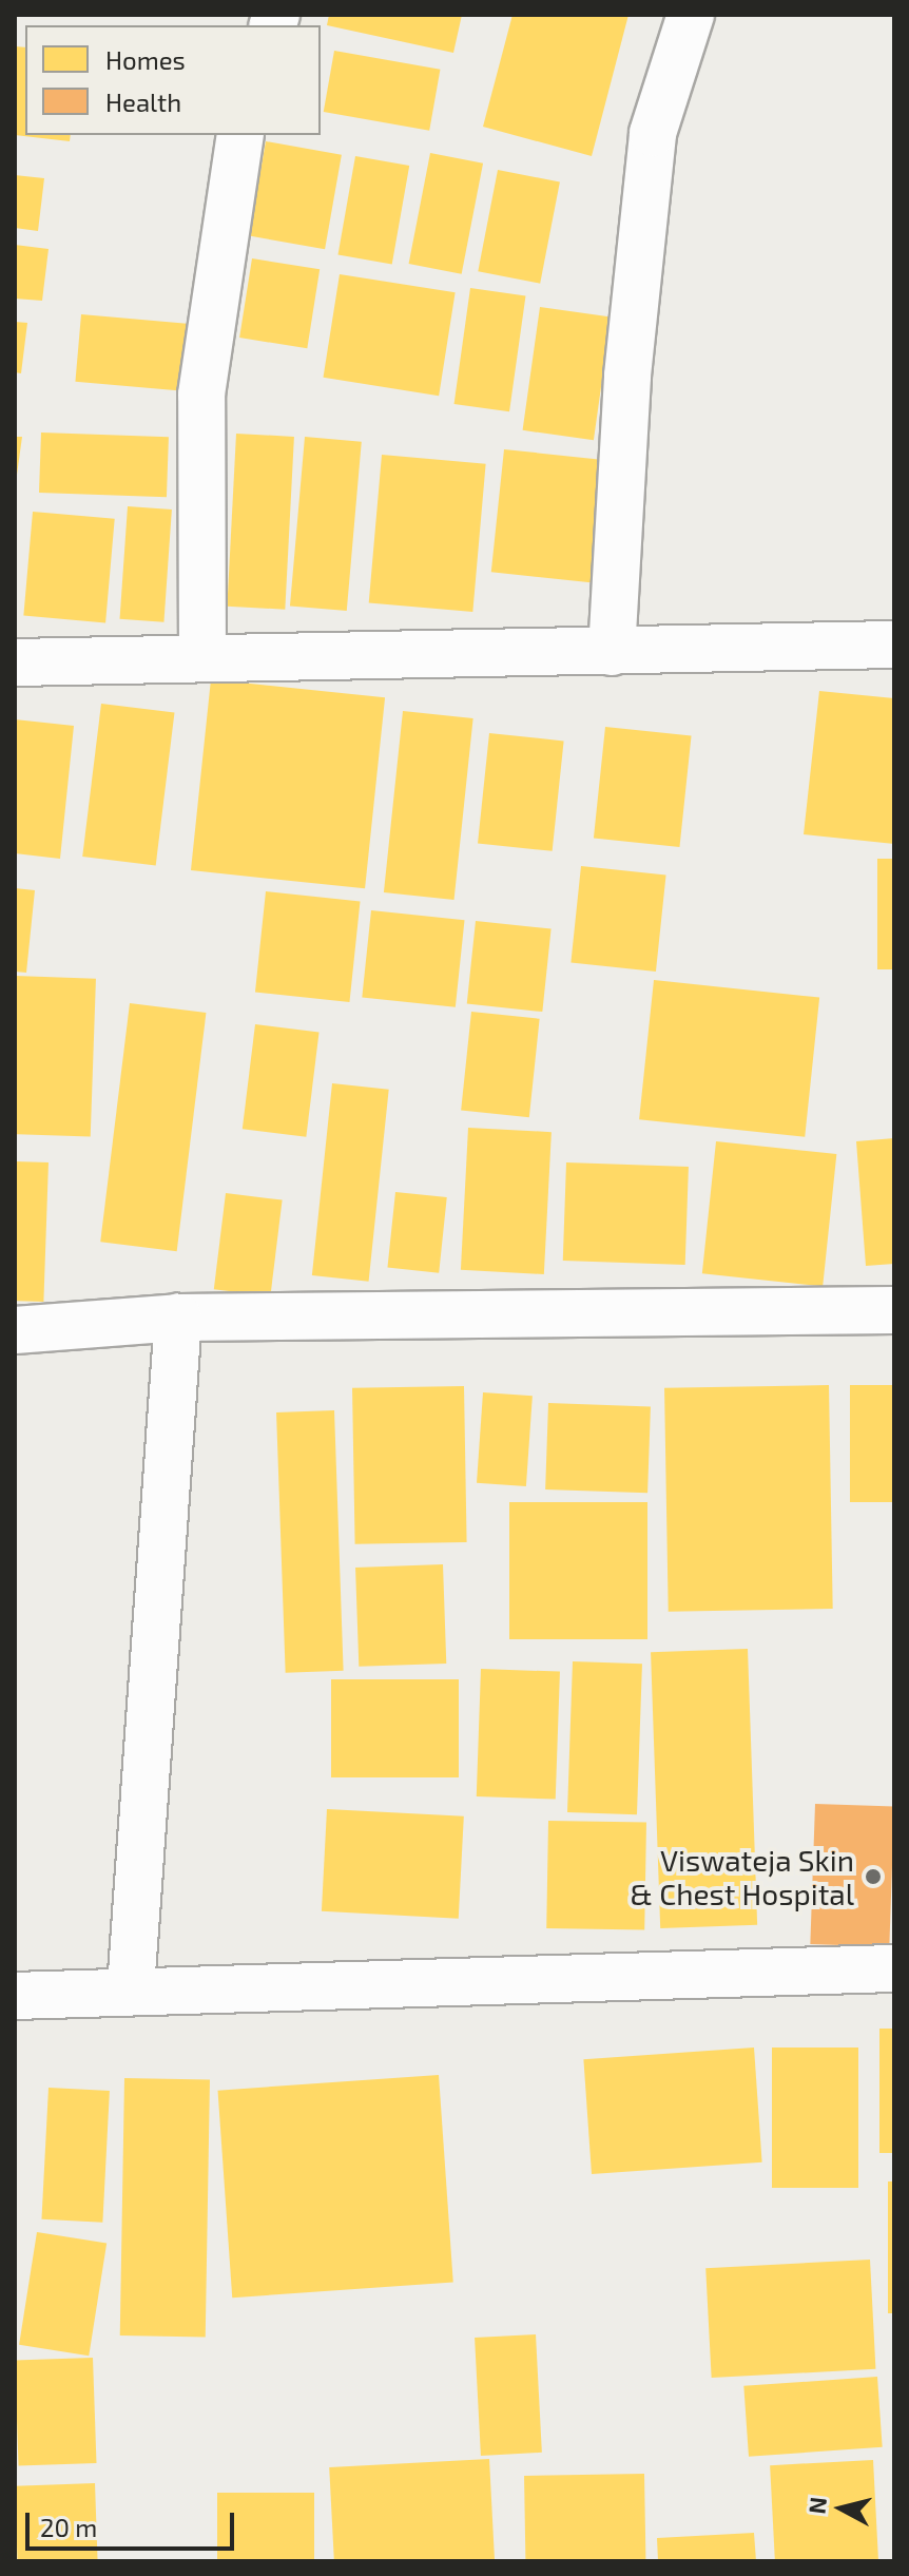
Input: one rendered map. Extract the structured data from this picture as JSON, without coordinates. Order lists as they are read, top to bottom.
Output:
{
  "places": ["Viswateja Skin & Chest Hospital"],
  "legend": ["Homes", "Health"],
  "scale_bar": "20 m",
  "north": "left"
}
